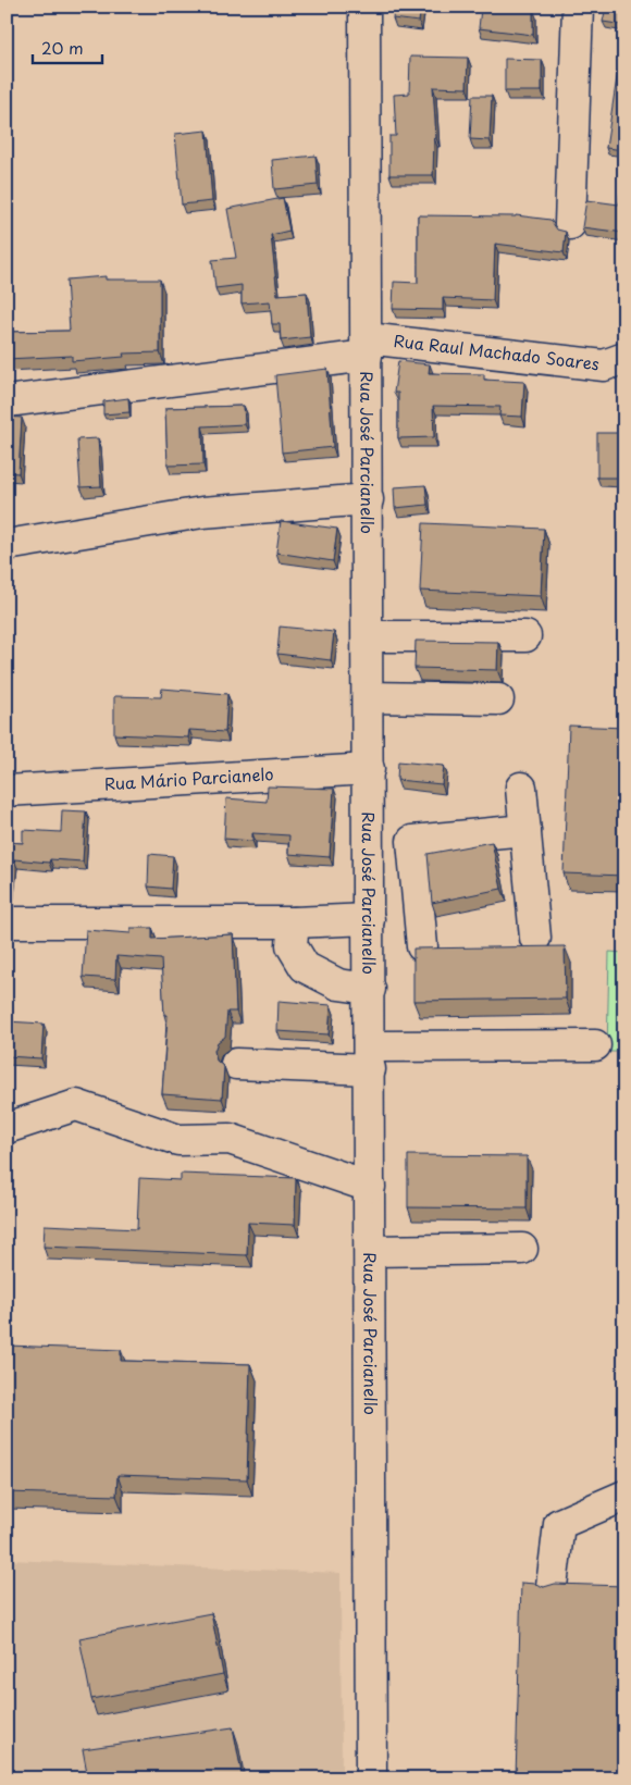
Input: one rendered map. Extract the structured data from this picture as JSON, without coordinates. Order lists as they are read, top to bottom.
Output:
{
  "streets": {
    "street": ["Rua Raul Machado Soares", "Rua José Parcianello", "Rua Mário Parcianelo"]
  },
  "crossings": [
    ["Rua Raul Machado Soares", "Rua José Parcianello"],
    ["Rua José Parcianello", "Rua Mário Parcianelo"]
  ],
  "scale_bar": "20 m"
}
